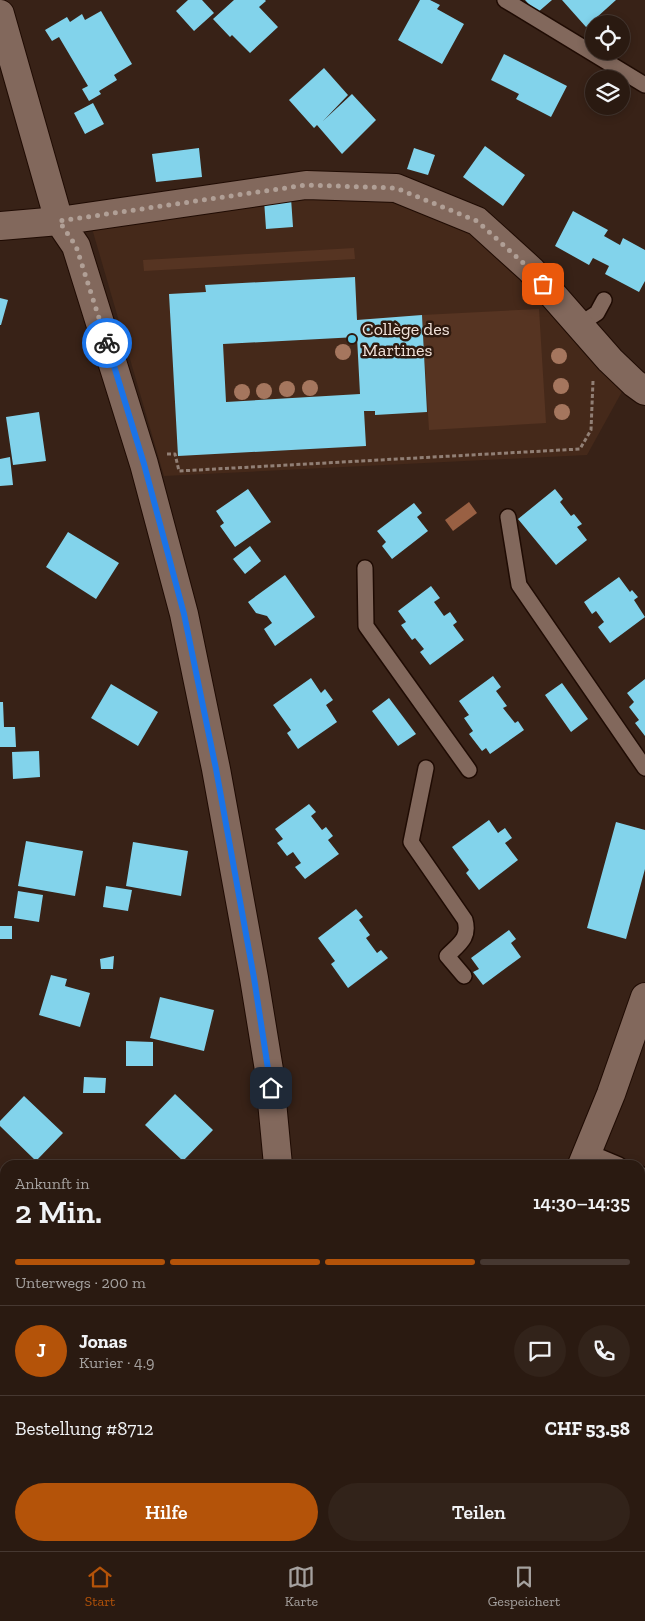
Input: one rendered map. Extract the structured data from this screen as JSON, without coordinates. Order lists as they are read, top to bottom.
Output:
{
  "places": ["Collège des Martines"],
  "page": {
    "heading": ["2 Min.", "Ankunft in", "14:30–14:35"],
    "panel": [
      "Jonas",
      "Kurier · 4.9",
      "Bestellung #8712",
      "CHF 53.58"
    ],
    "bar": "Unterwegs · 200 m",
    "round": "J",
    "buttons": ["Hilfe", "Teilen"],
    "tabs": ["Start", "Karte", "Gespeichert"]
  }
}
